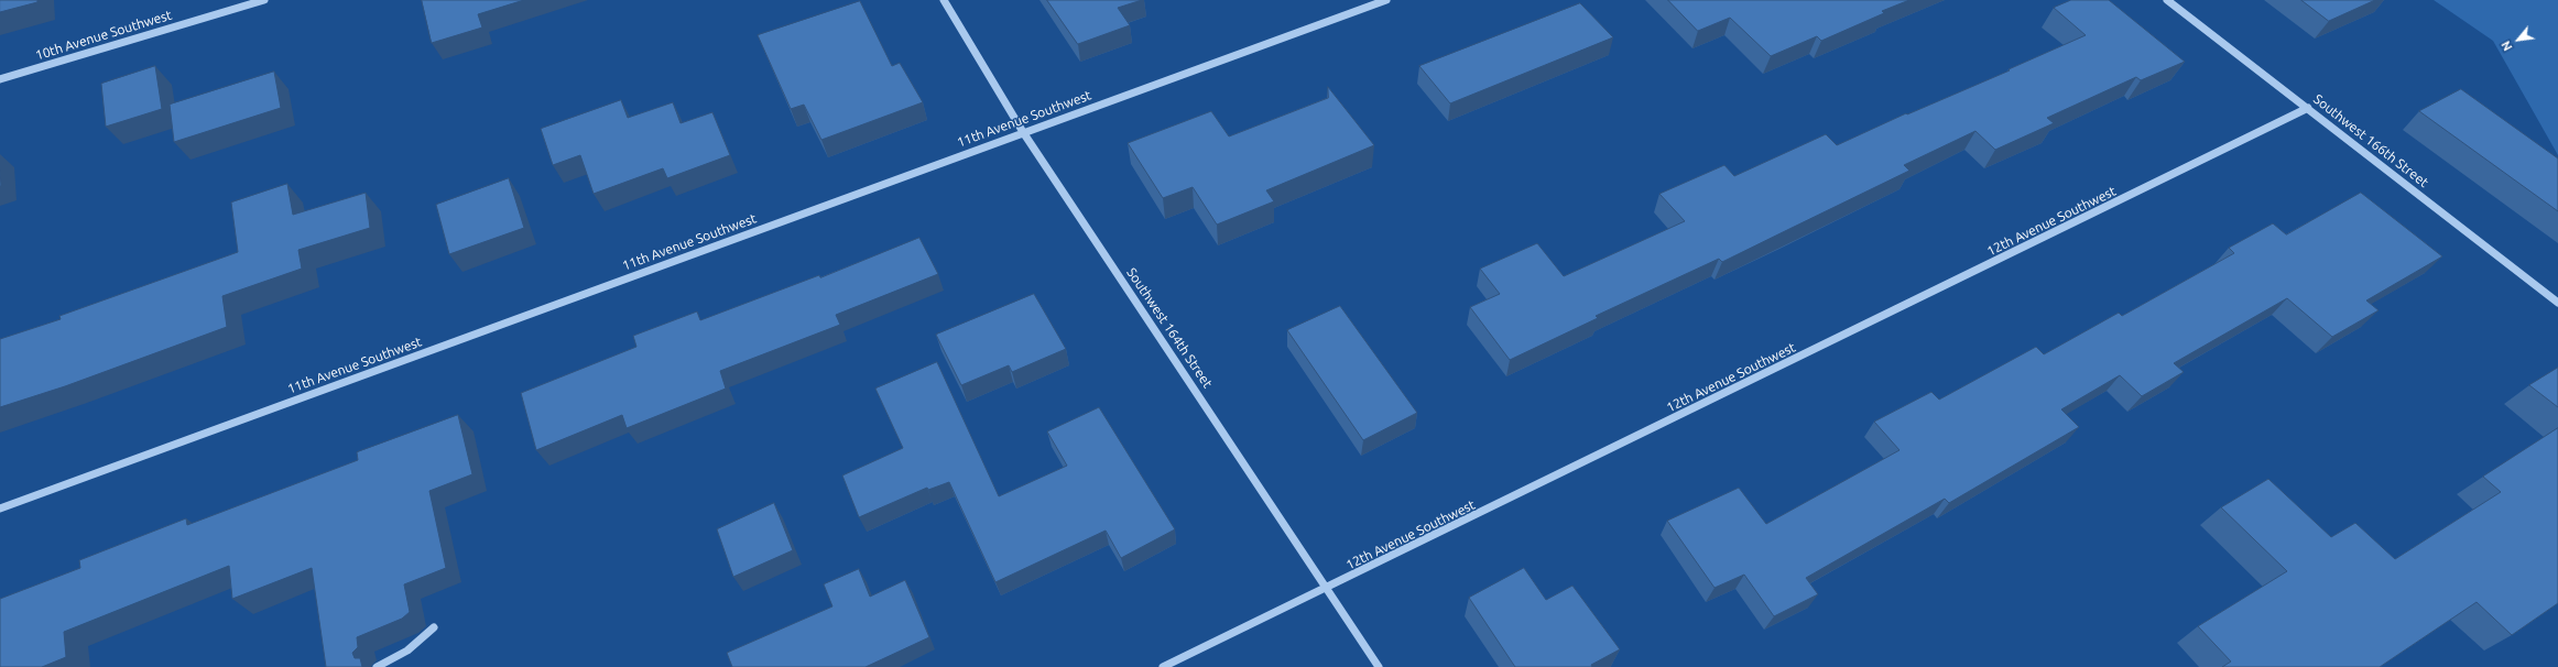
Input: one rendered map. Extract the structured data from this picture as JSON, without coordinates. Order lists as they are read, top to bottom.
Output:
{
  "streets": {
    "street": [
      "10th Avenue Southwest",
      "11th Avenue Southwest",
      "Southwest 166th Street",
      "12th Avenue Southwest",
      "Southwest 164th Street"
    ]
  },
  "crossings": [
    ["11th Avenue Southwest", "Southwest 164th Street"],
    ["Southwest 166th Street", "12th Avenue Southwest"],
    ["12th Avenue Southwest", "Southwest 164th Street"]
  ],
  "north": "bottom left"
}
